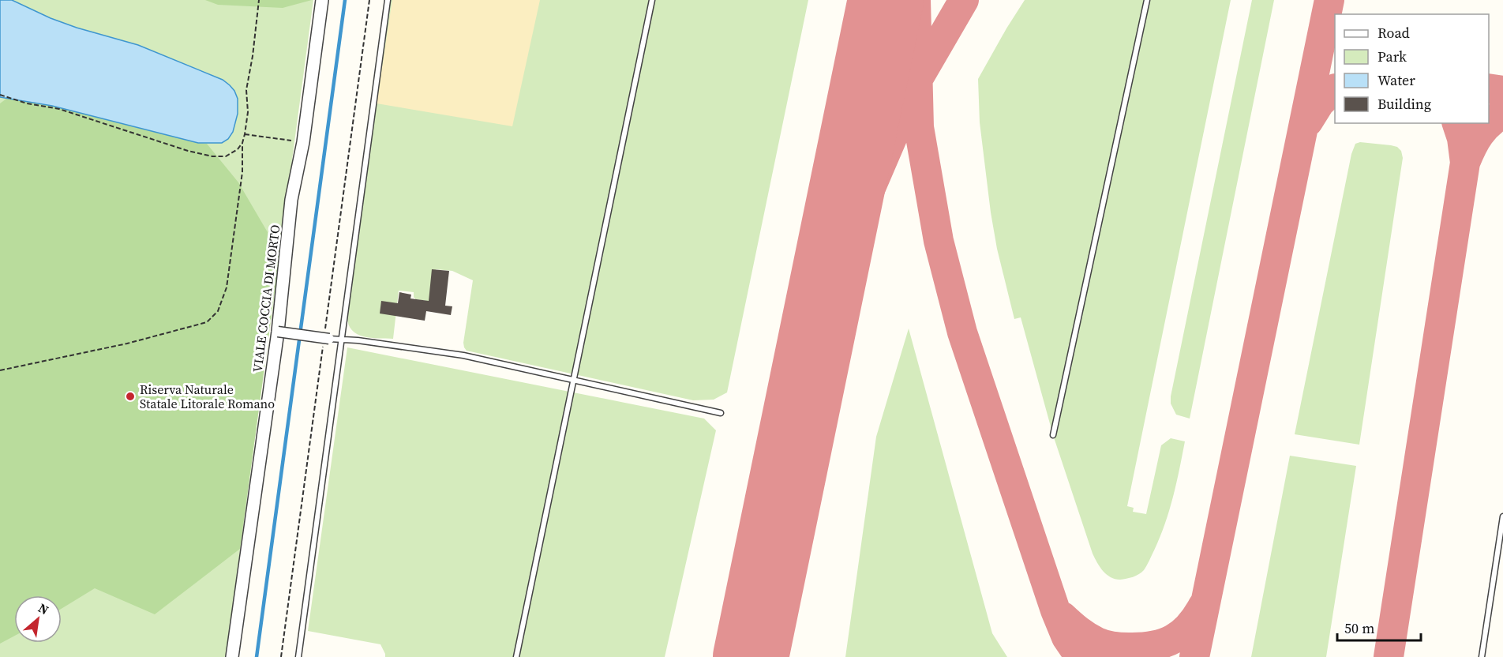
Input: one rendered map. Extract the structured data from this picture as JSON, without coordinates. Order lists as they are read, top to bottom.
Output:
{
  "streets": {
    "street": ["VIALE COCCIA DI MORTO"]
  },
  "places": ["Riserva Naturale Statale Litorale Romano"],
  "legend": [
    "Road",
    "Park",
    "Water",
    "Building"
  ],
  "scale_bar": "50 m",
  "north": "top right"
}
